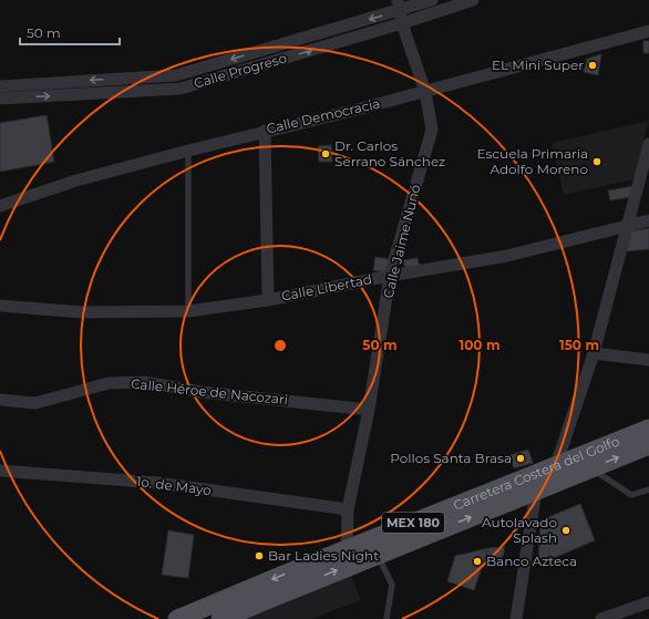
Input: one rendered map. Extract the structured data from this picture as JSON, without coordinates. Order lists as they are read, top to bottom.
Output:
{
  "streets": {
    "main road": ["Carretera Costera del Golfo", "MEX 180"],
    "street": [
      "Calle Progreso",
      "Calle Democracia",
      "Calle Jaime Nunó",
      "Calle Libertad",
      "Calle Héroe de Nacozari",
      "1o. de Mayo"
    ]
  },
  "crossings": [
    ["Calle Progreso", "Calle Jaime Nunó"],
    ["Calle Democracia", "Calle Jaime Nunó"],
    ["Calle Jaime Nunó", "Calle Libertad"],
    ["Calle Jaime Nunó", "Calle Héroe de Nacozari"],
    ["Calle Jaime Nunó", "Carretera Costera del Golfo"],
    ["Calle Jaime Nunó", "1o. de Mayo"]
  ],
  "places": [
    "EL Mini Super",
    "Dr. Carlos Serrano Sánchez",
    "Escuela Primaria Adolfo Moreno",
    "Pollos Santa Brasa",
    "Autolavado Splash",
    "Bar Ladies Night",
    "Banco Azteca"
  ],
  "scale_bar": "50 m",
  "rings": ["50 m", "100 m", "150 m"]
}
